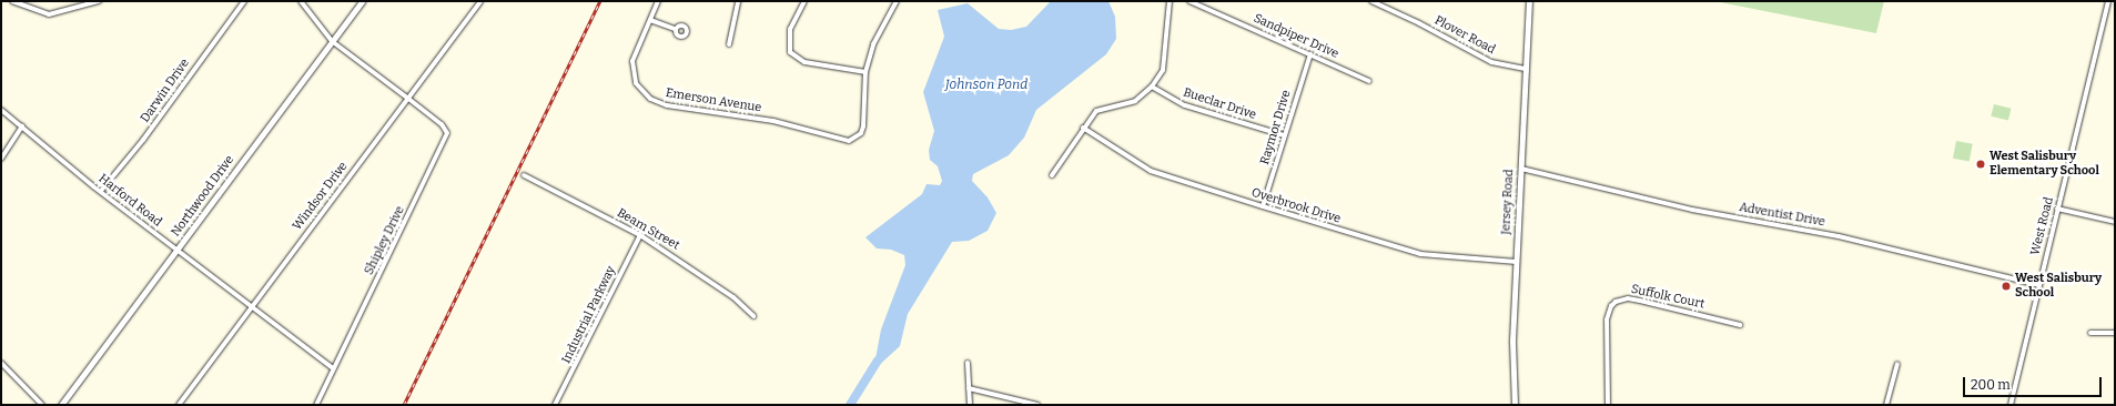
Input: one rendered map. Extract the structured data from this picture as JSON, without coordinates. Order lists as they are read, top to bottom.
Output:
{
  "streets": {
    "street": [
      "Plover Road",
      "Sandpiper Drive",
      "Darwin Drive",
      "Emerson Avenue",
      "Bueclar Drive",
      "Raymor Drive",
      "Northwood Drive",
      "Windsor Drive",
      "Harford Road",
      "Jersey Road",
      "Overbrook Drive",
      "Adventist Drive",
      "West Road",
      "Beam Street",
      "Shipley Drive",
      "Suffolk Court",
      "Industrial Parkway"
    ]
  },
  "crossings": [
    ["Plover Road", "Jersey Road"],
    ["Sandpiper Drive", "Raymor Drive"],
    ["Darwin Drive", "Harford Road"],
    ["Bueclar Drive", "Raymor Drive"],
    ["Raymor Drive", "Overbrook Drive"],
    ["Northwood Drive", "Harford Road"],
    ["Northwood Drive", "Shipley Drive"],
    ["Windsor Drive", "Harford Road"],
    ["Windsor Drive", "Shipley Drive"],
    ["Harford Road", "Shipley Drive"],
    ["Jersey Road", "Overbrook Drive"],
    ["Jersey Road", "Adventist Drive"],
    ["Adventist Drive", "West Road"],
    ["Beam Street", "Industrial Parkway"]
  ],
  "water": ["Johnson Pond"],
  "places": ["West Salisbury Elementary School", "West Salisbury School"],
  "scale_bar": "200 m"
}
